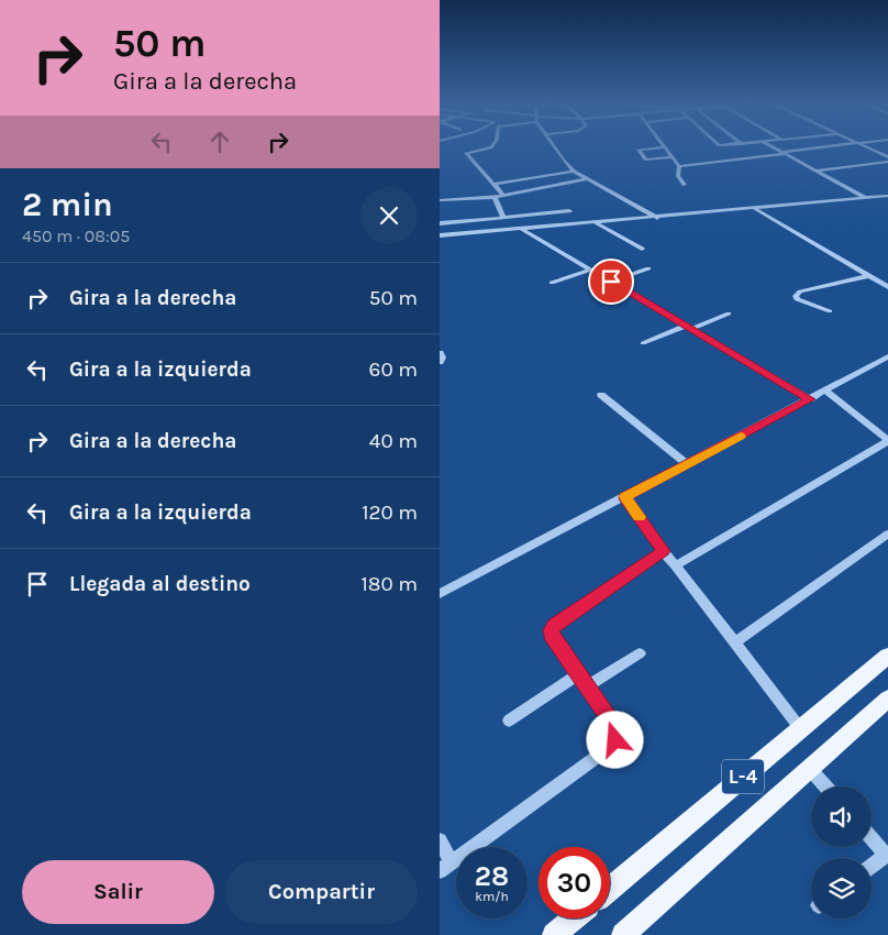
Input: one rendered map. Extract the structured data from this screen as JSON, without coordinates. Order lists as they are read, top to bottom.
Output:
{
  "streets": {
    "main road": ["L-4"]
  },
  "page": {
    "turn": ["50 m", "Gira a la derecha"],
    "heading": ["2 min", "450 m · 08:05"],
    "list": [
      {
        "name": "Gira a la derecha",
        "value": "50 m"
      },
      {
        "name": "Gira a la izquierda",
        "value": "60 m"
      },
      {
        "name": "Gira a la derecha",
        "value": "40 m"
      },
      {
        "name": "Gira a la izquierda",
        "value": "120 m"
      },
      {
        "name": "Llegada al destino",
        "value": "180 m"
      }
    ],
    "speed": "28 km/h",
    "limit": "30",
    "buttons": ["Salir", "Compartir"]
  }
}
